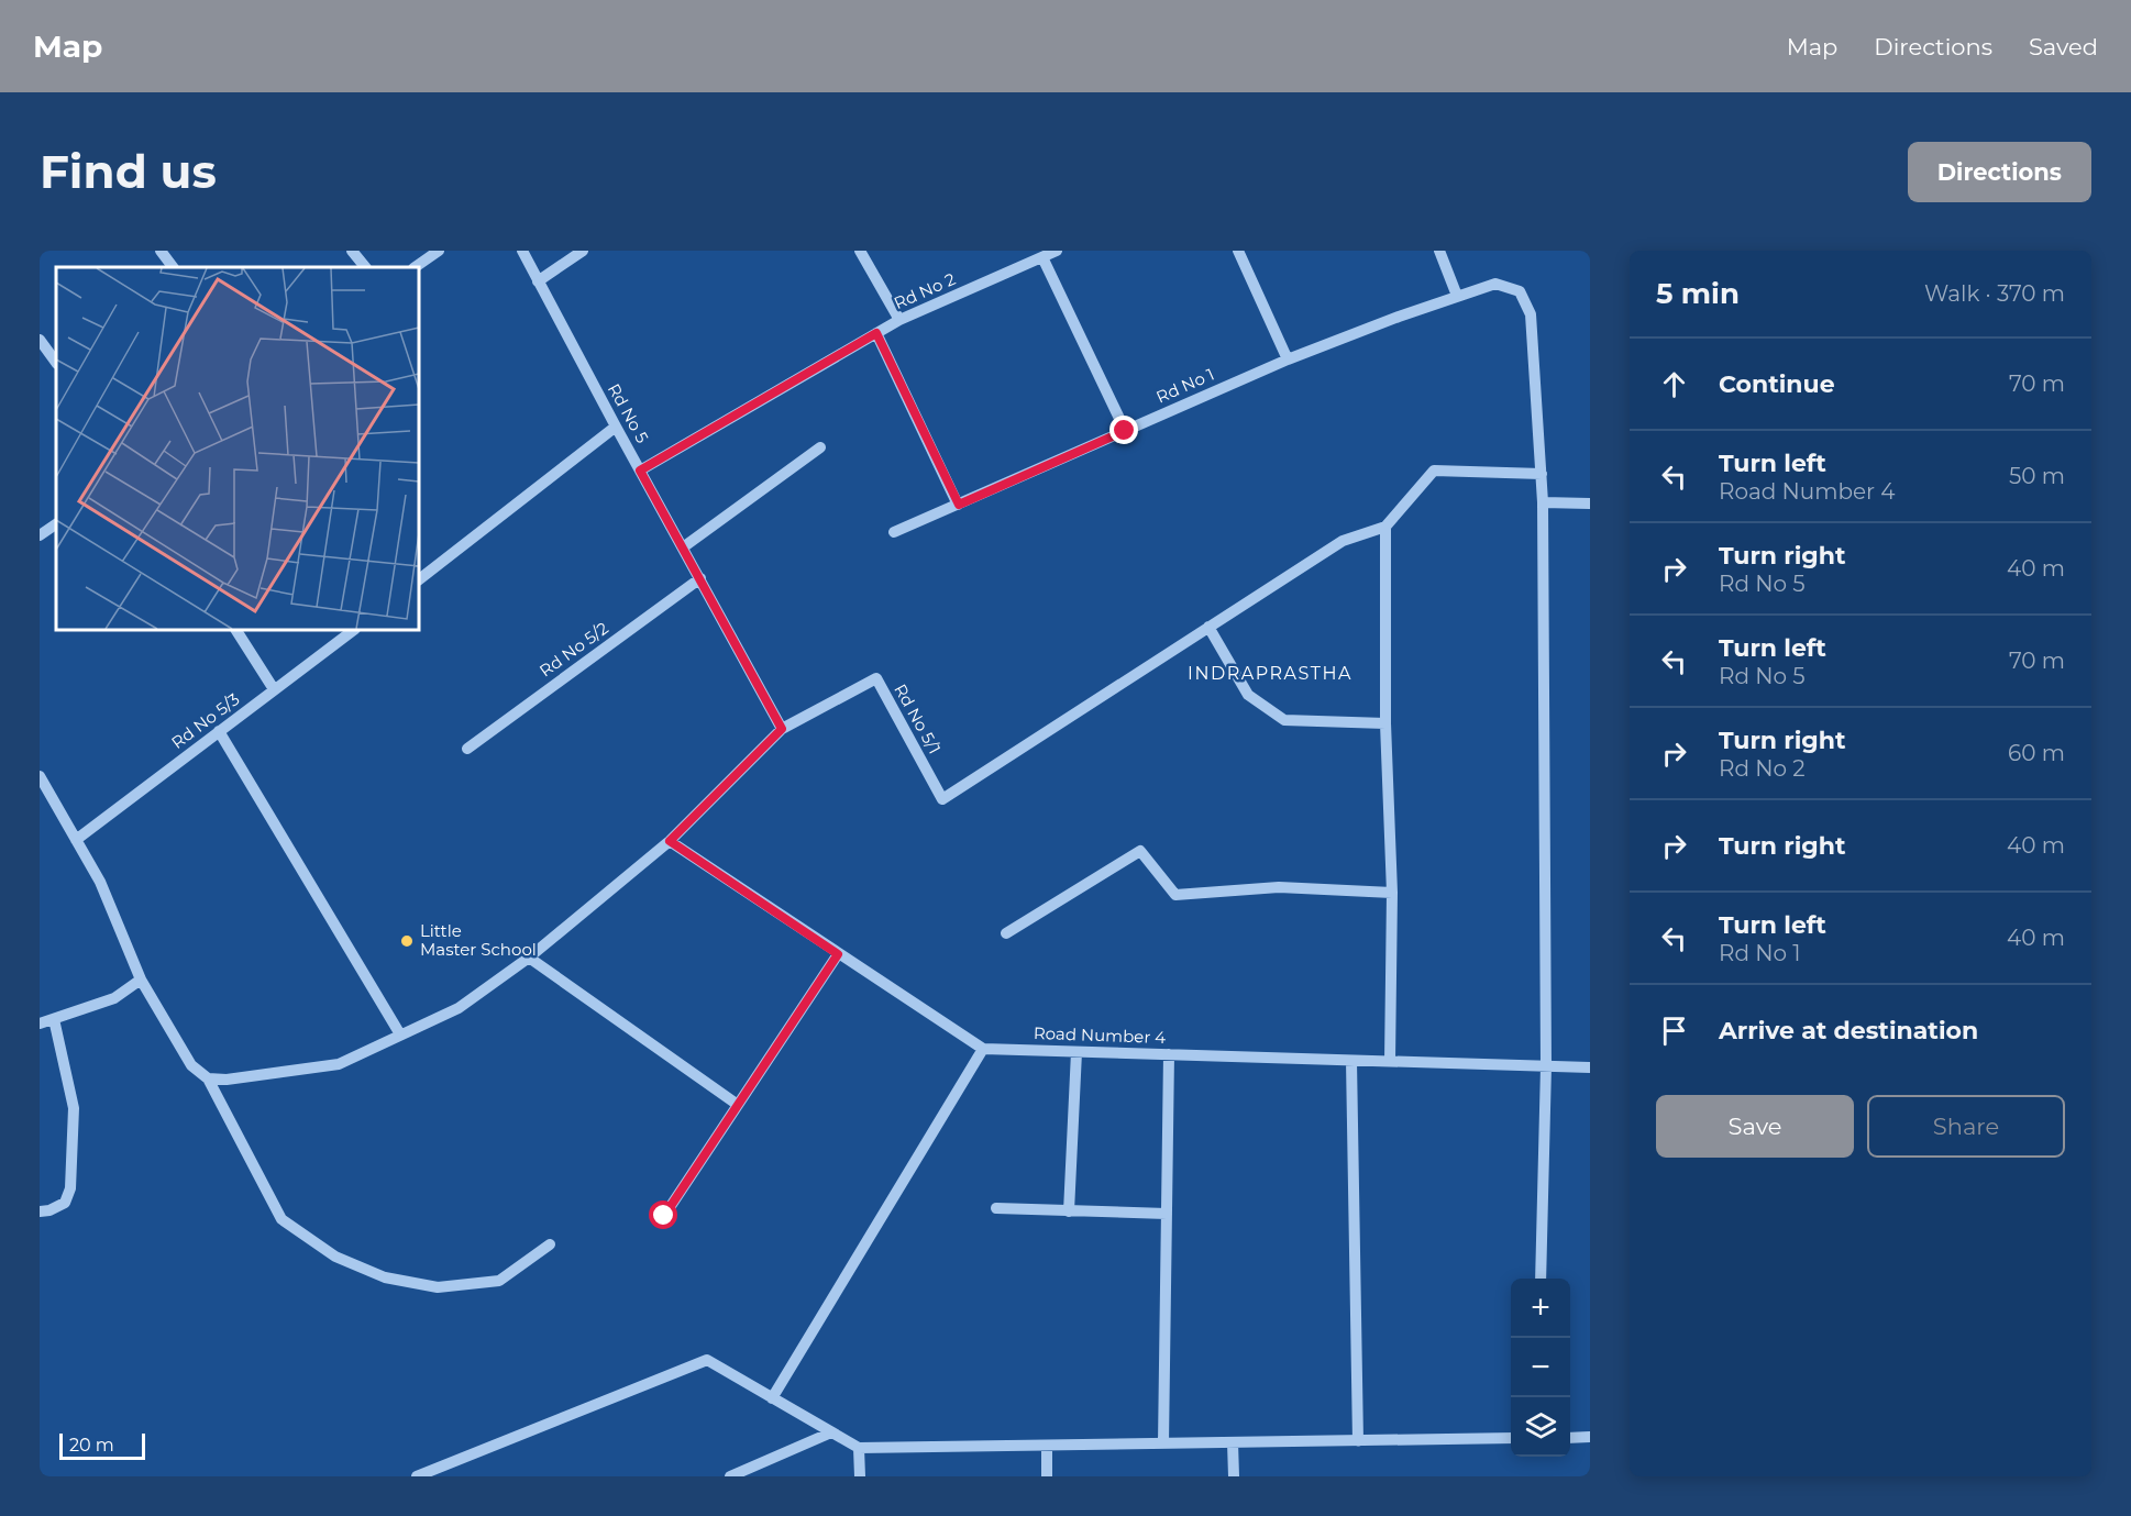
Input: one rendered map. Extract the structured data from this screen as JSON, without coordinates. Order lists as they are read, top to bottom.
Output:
{
  "streets": {
    "street": [
      "Rd No 2",
      "Rd No 1",
      "Rd No 5",
      "Rd No 5/2",
      "Rd No 5/1",
      "Rd No 5/3",
      "Road Number 4"
    ]
  },
  "crossings": [
    ["Rd No 2", "Rd No 5"],
    ["Rd No 5", "Rd No 5/2"],
    ["Rd No 5", "Rd No 5/1"]
  ],
  "districts": ["INDRAPRASTHA"],
  "places": ["Little Master School"],
  "scale_bar": "20 m",
  "page": {
    "header": "Map",
    "nav": ["Map", "Directions", "Saved"],
    "buttons": [
      "Directions",
      ["Save", "Share"]
    ],
    "title": "Find us",
    "heading": ["5 min", "Walk · 370 m"],
    "list": [
      ["Continue", "70 m"],
      ["Turn left", "Road Number 4", "50 m"],
      ["Turn right", "Rd No 5", "40 m"],
      ["Turn left", "Rd No 5", "70 m"],
      ["Turn right", "Rd No 2", "60 m"],
      ["Turn right", "40 m"],
      ["Turn left", "Rd No 1", "40 m"],
      "Arrive at destination"
    ],
    "map_buttons": ["+", "−"],
    "scale": "20 m"
  }
}
